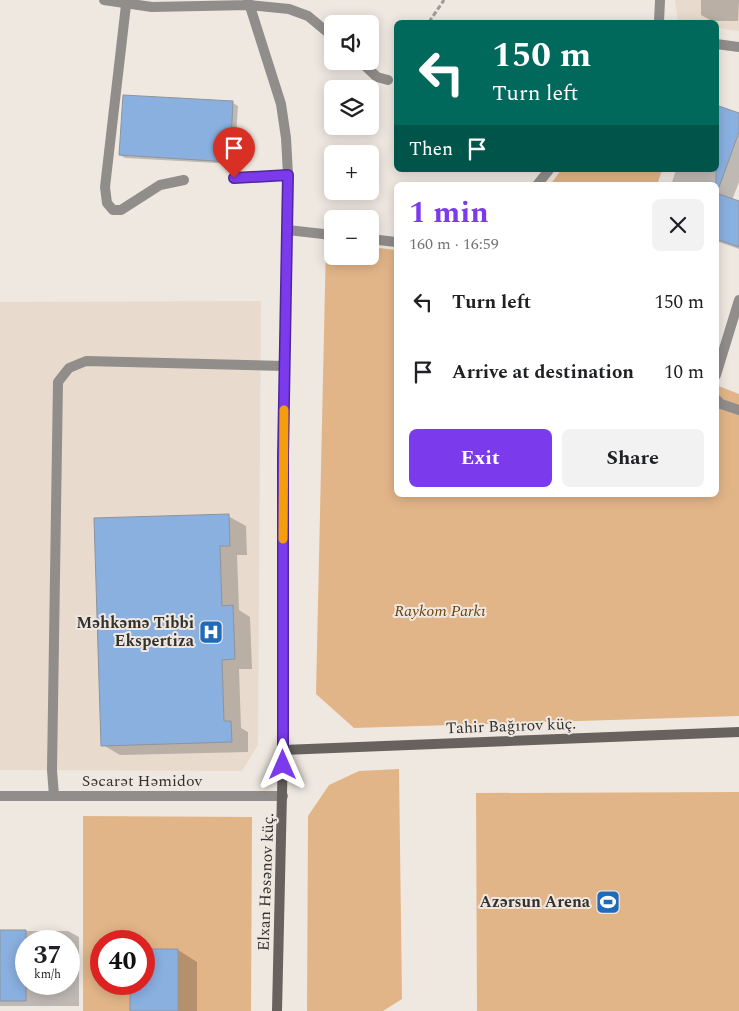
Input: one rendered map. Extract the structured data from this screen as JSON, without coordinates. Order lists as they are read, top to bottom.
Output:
{
  "streets": {
    "street": ["Tahir Bağırov küç.", "Səcarət Həmidov", "Elxan Həsənov küç."]
  },
  "crossings": [
    ["Tahir Bağırov küç.", "Elxan Həsənov küç."],
    ["Səcarət Həmidov", "Elxan Həsənov küç."]
  ],
  "parks": ["Raykom Parkı"],
  "places": {
    "hospital": ["Məhkəmə Tibbi Ekspertiza"],
    "sports": ["Azərsun Arena"]
  },
  "page": {
    "map_buttons": ["+", "−"],
    "turn": ["150 m", "Turn left"],
    "then": "Then",
    "heading": ["1 min", "160 m · 16:59"],
    "list": [
      {
        "name": "Turn left",
        "value": "150 m"
      },
      {
        "name": "Arrive at destination",
        "value": "10 m"
      }
    ],
    "buttons": ["Exit", "Share"],
    "speed": "37 km/h",
    "limit": "40"
  }
}
